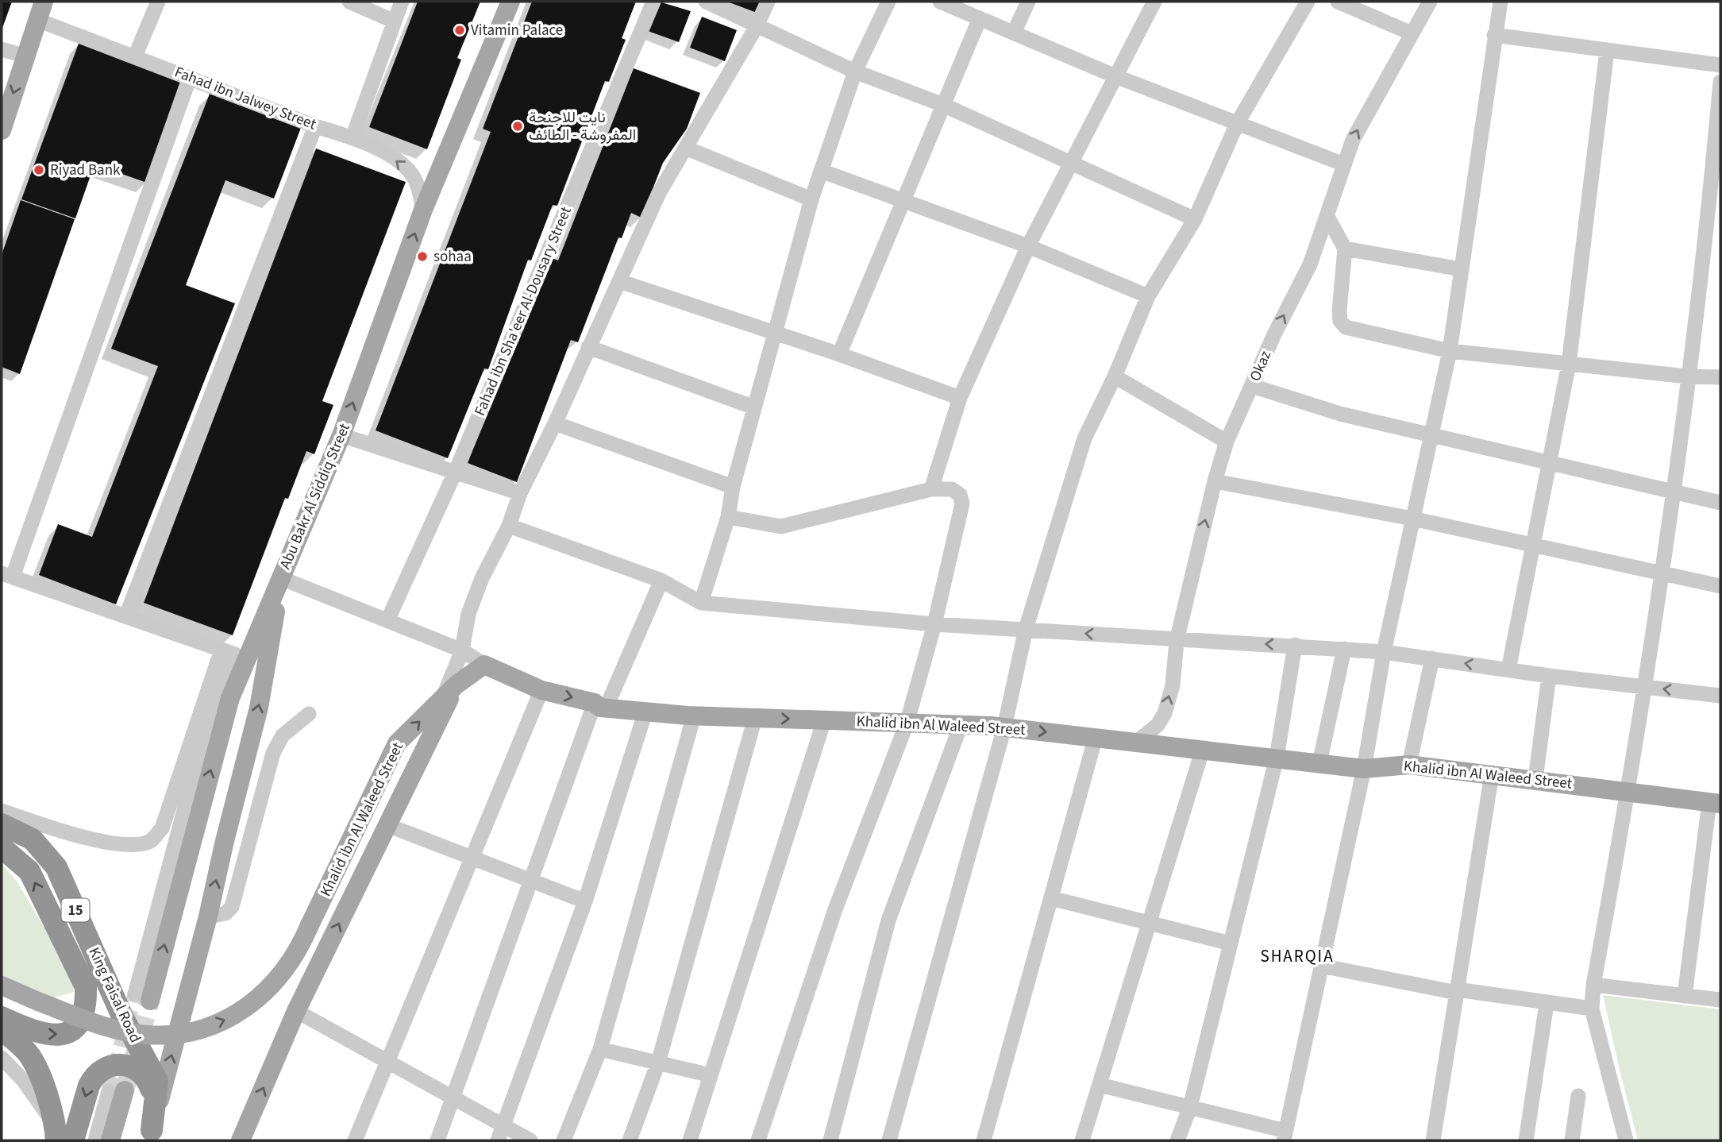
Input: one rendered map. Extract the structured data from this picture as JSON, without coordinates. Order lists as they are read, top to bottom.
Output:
{
  "streets": {
    "highway": ["15", "King Faisal Road"],
    "main road": ["Abu Bakr Al Siddiq Street", "Khalid ibn Al Waleed Street"],
    "street": ["Fahad ibn Jalwey Street", "Fahad ibn Sha'eer Al-Dousary Street", "Okaz"]
  },
  "crossings": [
    ["Fahad ibn Jalwey Street", "Abu Bakr Al Siddiq Street"],
    ["Okaz", "Khalid ibn Al Waleed Street"]
  ],
  "one_way": ["Khalid ibn Al Waleed Street"],
  "districts": ["SHARQIA"],
  "places": [
    "Vitamin Palace",
    "نايت للاجنحة المفروشة - الطائف",
    "Riyad Bank",
    "sohaa"
  ]
}
